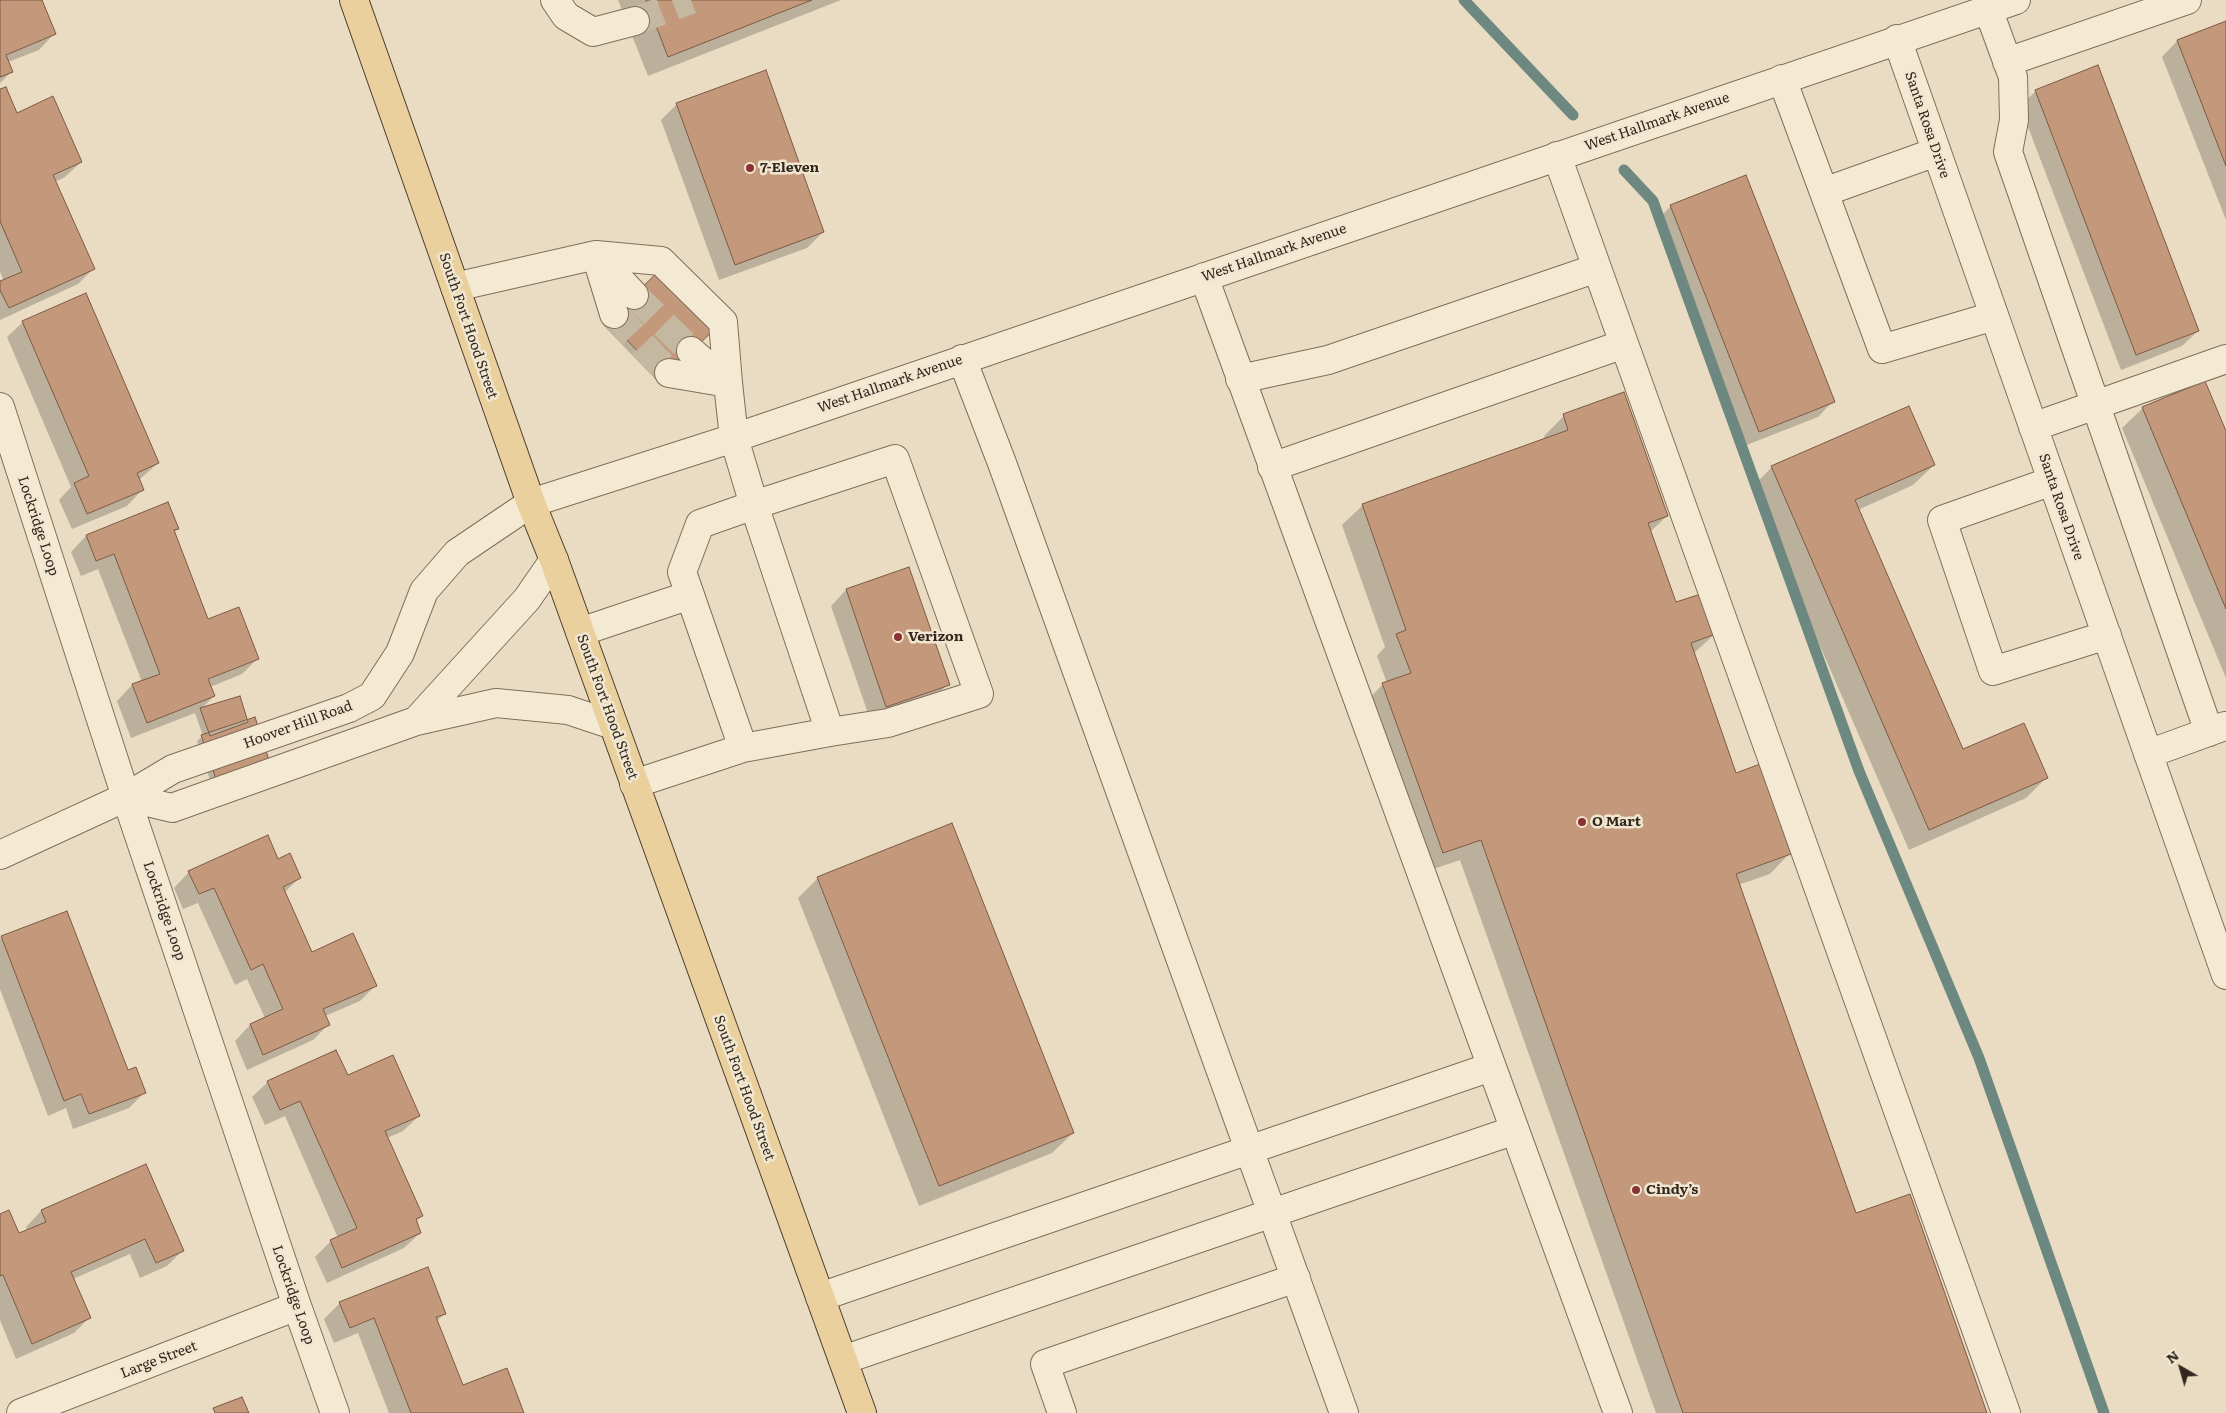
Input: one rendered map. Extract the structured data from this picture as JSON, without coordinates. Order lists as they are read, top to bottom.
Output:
{
  "streets": {
    "main road": ["South Fort Hood Street"],
    "street": [
      "West Hallmark Avenue",
      "Santa Rosa Drive",
      "Lockridge Loop",
      "Hoover Hill Road",
      "Large Street"
    ]
  },
  "crossings": [
    ["West Hallmark Avenue", "Santa Rosa Drive"],
    ["West Hallmark Avenue", "South Fort Hood Street"],
    ["West Hallmark Avenue", "Hoover Hill Road"],
    ["South Fort Hood Street", "Hoover Hill Road"],
    ["Lockridge Loop", "Hoover Hill Road"],
    ["Lockridge Loop", "Large Street"]
  ],
  "places": [
    "7-Eleven",
    "Verizon",
    "O Mart",
    "Cindy’s"
  ],
  "north": "top left"
}
